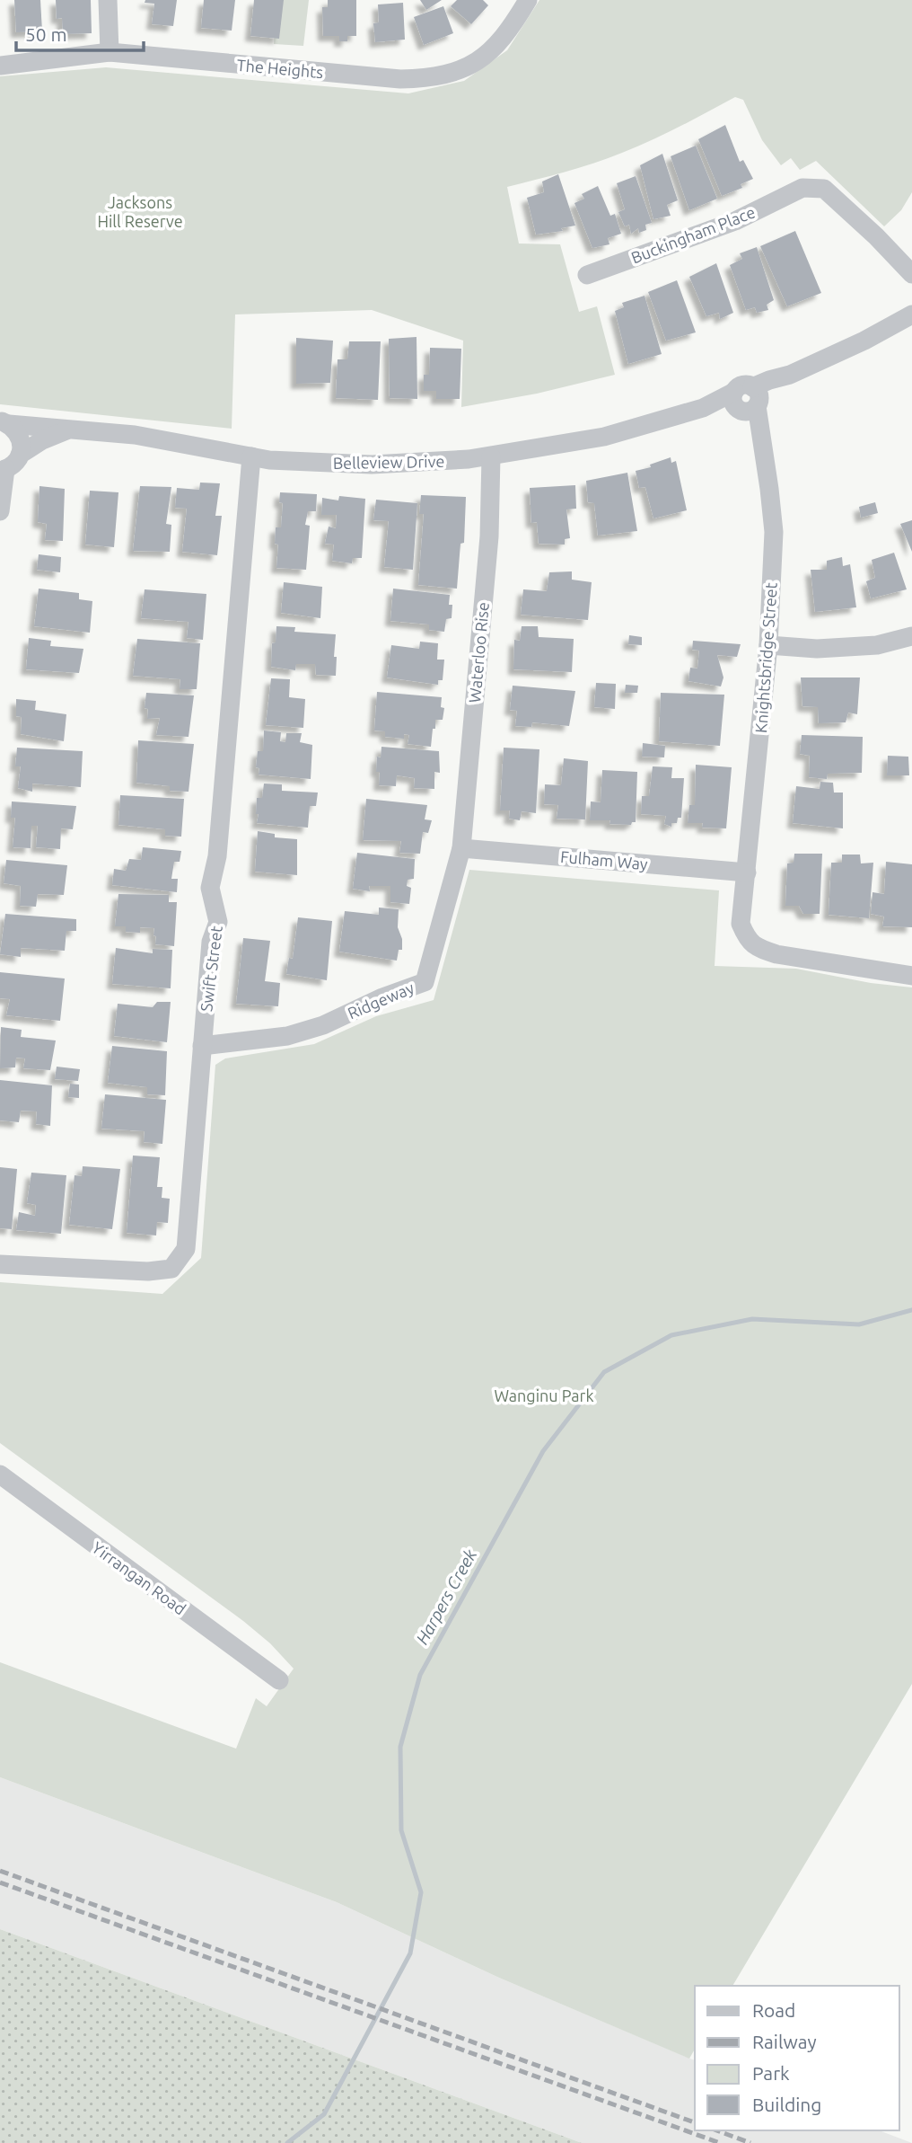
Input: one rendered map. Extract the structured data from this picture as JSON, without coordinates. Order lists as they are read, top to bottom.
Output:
{
  "streets": {
    "street": [
      "The Heights",
      "Buckingham Place",
      "Belleview Drive",
      "Waterloo Rise",
      "Knightsbridge Street",
      "Fulham Way",
      "Swift Street",
      "Ridgeway",
      "Yirrangan Road"
    ]
  },
  "crossings": [
    ["Belleview Drive", "Waterloo Rise"],
    ["Belleview Drive", "Knightsbridge Street"],
    ["Belleview Drive", "Swift Street"],
    ["Waterloo Rise", "Fulham Way"],
    ["Waterloo Rise", "Ridgeway"],
    ["Knightsbridge Street", "Fulham Way"],
    ["Fulham Way", "Ridgeway"],
    ["Swift Street", "Ridgeway"]
  ],
  "water": ["Harpers Creek"],
  "parks": ["Jacksons Hill Reserve", "Wanginu Park"],
  "legend": [
    "Road",
    "Railway",
    "Park",
    "Building"
  ],
  "scale_bar": "50 m"
}
